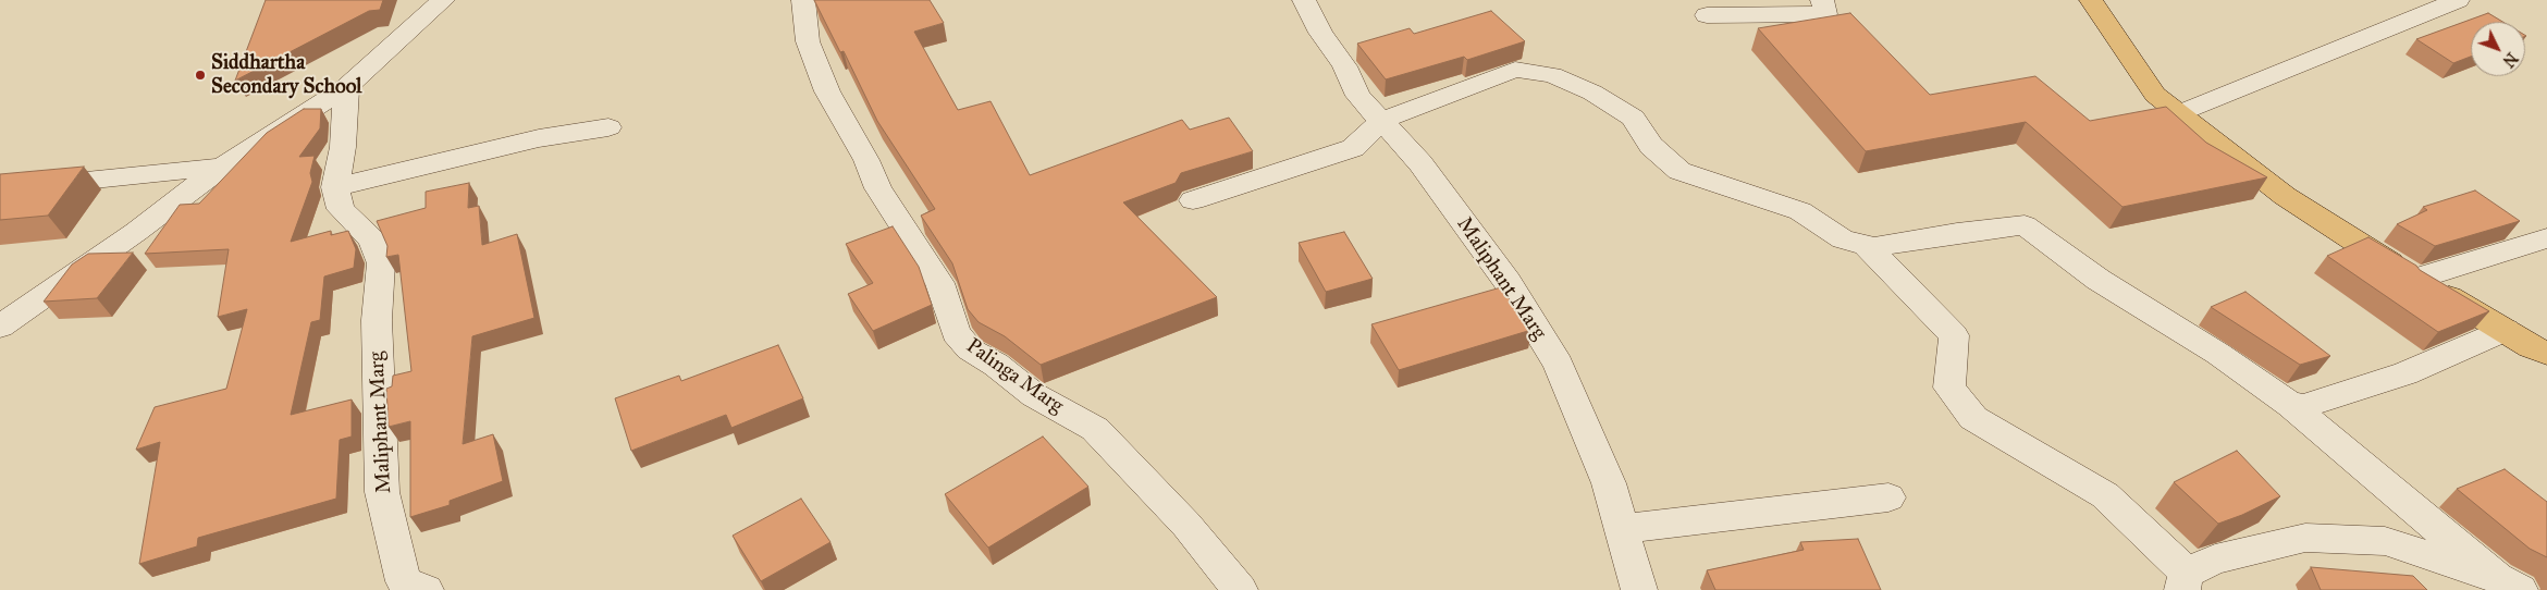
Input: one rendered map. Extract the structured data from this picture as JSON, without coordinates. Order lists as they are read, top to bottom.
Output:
{
  "streets": {
    "street": ["Maliphant Marg", "Palinga Marg"]
  },
  "places": ["Siddhartha Secondary School"],
  "north": "bottom right"
}
